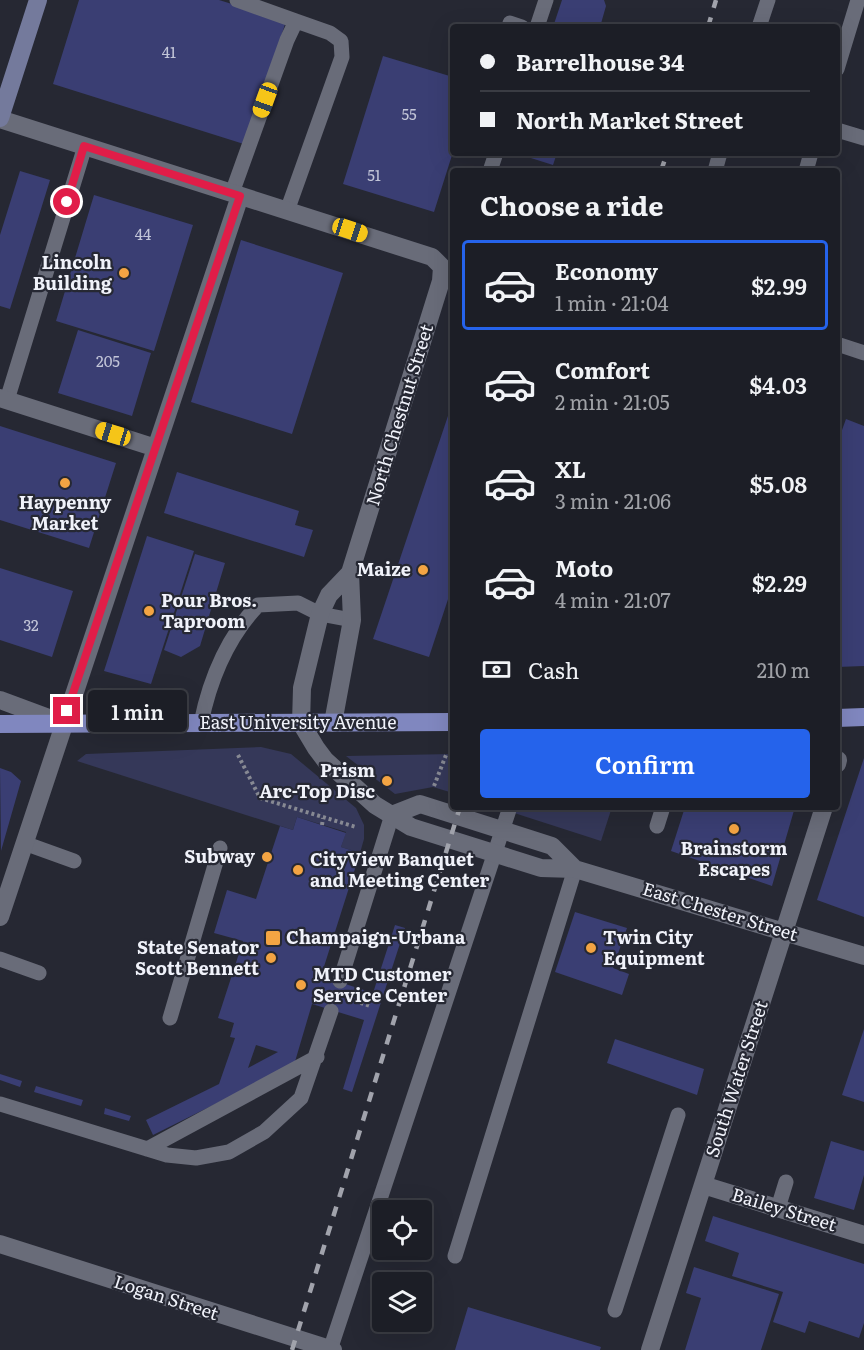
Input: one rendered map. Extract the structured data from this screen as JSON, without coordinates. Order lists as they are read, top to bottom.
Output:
{
  "streets": {
    "main road": ["East University Avenue"],
    "street": [
      "North Chestnut Street",
      "East Chester Street",
      "South Water Street",
      "Bailey Street",
      "Logan Street"
    ]
  },
  "crossings": [
    ["North Chestnut Street", "East University Avenue"],
    ["North Chestnut Street", "East Chester Street"],
    ["East University Avenue", "East Chester Street"],
    ["East Chester Street", "South Water Street"],
    ["South Water Street", "Bailey Street"]
  ],
  "places": {
    "other": [
      "Lincoln Building",
      "Haypenny Market",
      "Maize",
      "Pour Bros. Taproom",
      "Prism Arc-Top Disc",
      "Brainstorm Escapes",
      "Subway",
      "CityView Banquet and Meeting Center",
      "Twin City Equipment",
      "State Senator Scott Bennett",
      "MTD Customer Service Center"
    ],
    "transit": ["Champaign-Urbana"]
  },
  "house_numbers": [
    "41",
    "55",
    "51",
    "44",
    "205",
    "32"
  ],
  "page": {
    "banner": ["Barrelhouse 34", "North Market Street"],
    "heading": "Choose a ride",
    "list": [
      {
        "name": "Economy",
        "note": "1 min · 21:04",
        "value": "$2.99"
      },
      {
        "name": "Comfort",
        "note": "2 min · 21:05",
        "value": "$4.03"
      },
      {
        "name": "XL",
        "note": "3 min · 21:06",
        "value": "$5.08"
      },
      {
        "name": "Moto",
        "note": "4 min · 21:07",
        "value": "$2.29"
      }
    ],
    "pay": ["Cash", "210 m"],
    "bubble": "1 min",
    "buttons": "Confirm"
  }
}
